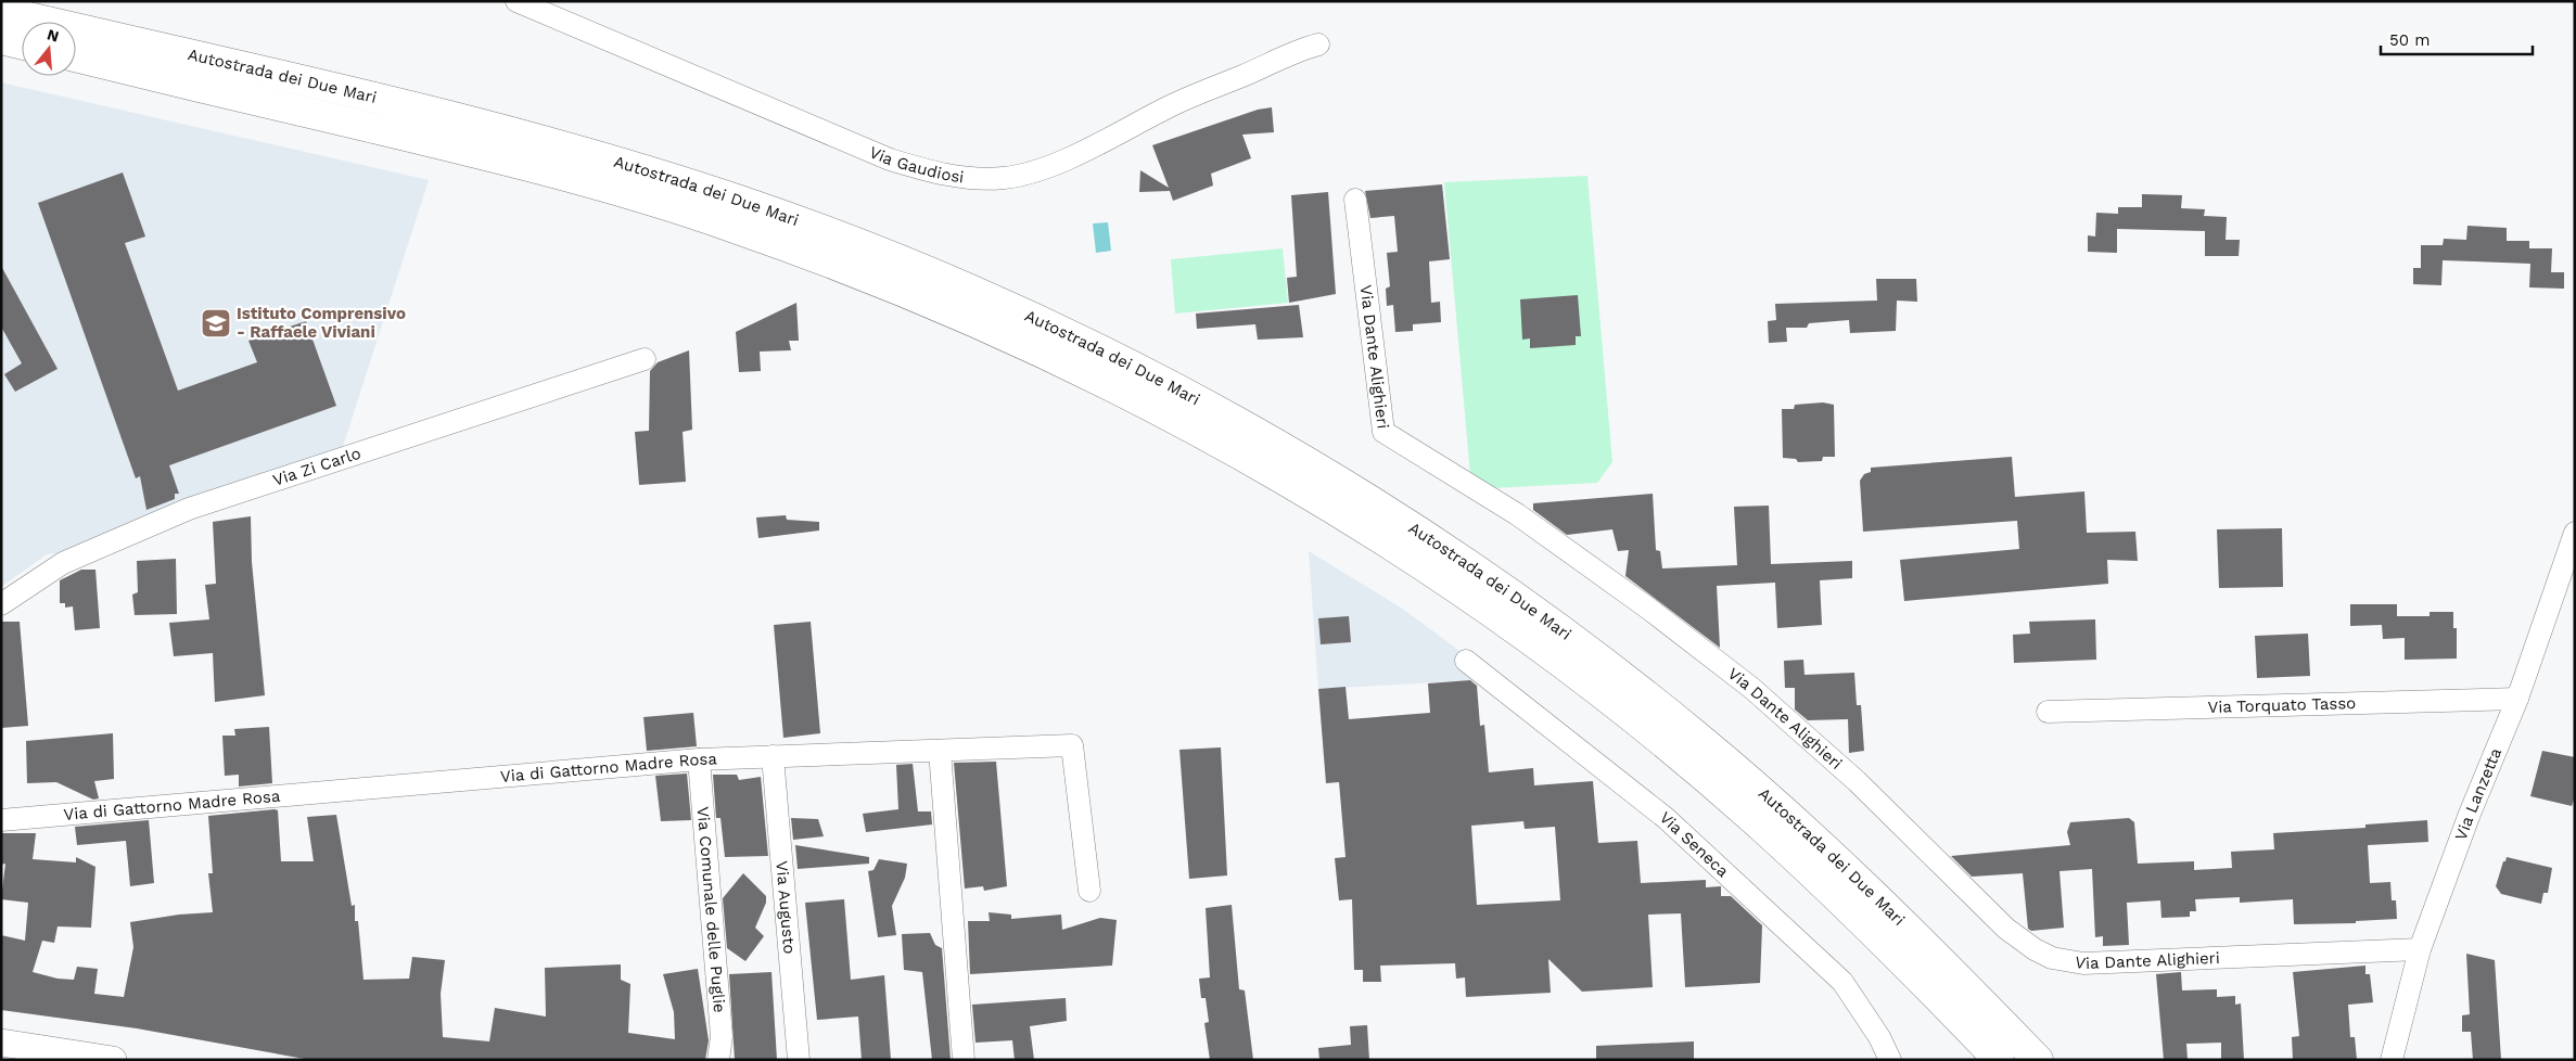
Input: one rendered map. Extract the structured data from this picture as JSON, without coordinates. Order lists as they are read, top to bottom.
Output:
{
  "streets": {
    "highway": ["Autostrada dei Due Mari"],
    "street": [
      "Via Gaudiosi",
      "Via Dante Alighieri",
      "Via Zi Carlo",
      "Via Torquato Tasso",
      "Via di Gattorno Madre Rosa",
      "Via Lanzetta",
      "Via Seneca",
      "Via Augusto",
      "Via Comunale delle Puglie"
    ]
  },
  "crossings": [
    ["Via Dante Alighieri", "Via Lanzetta"],
    ["Via Torquato Tasso", "Via Lanzetta"],
    ["Via di Gattorno Madre Rosa", "Via Augusto"],
    ["Via di Gattorno Madre Rosa", "Via Comunale delle Puglie"]
  ],
  "places": {
    "school or university": ["Istituto Comprensivo - Raffaele Viviani"]
  },
  "scale_bar": "50 m",
  "north": "top"
}
